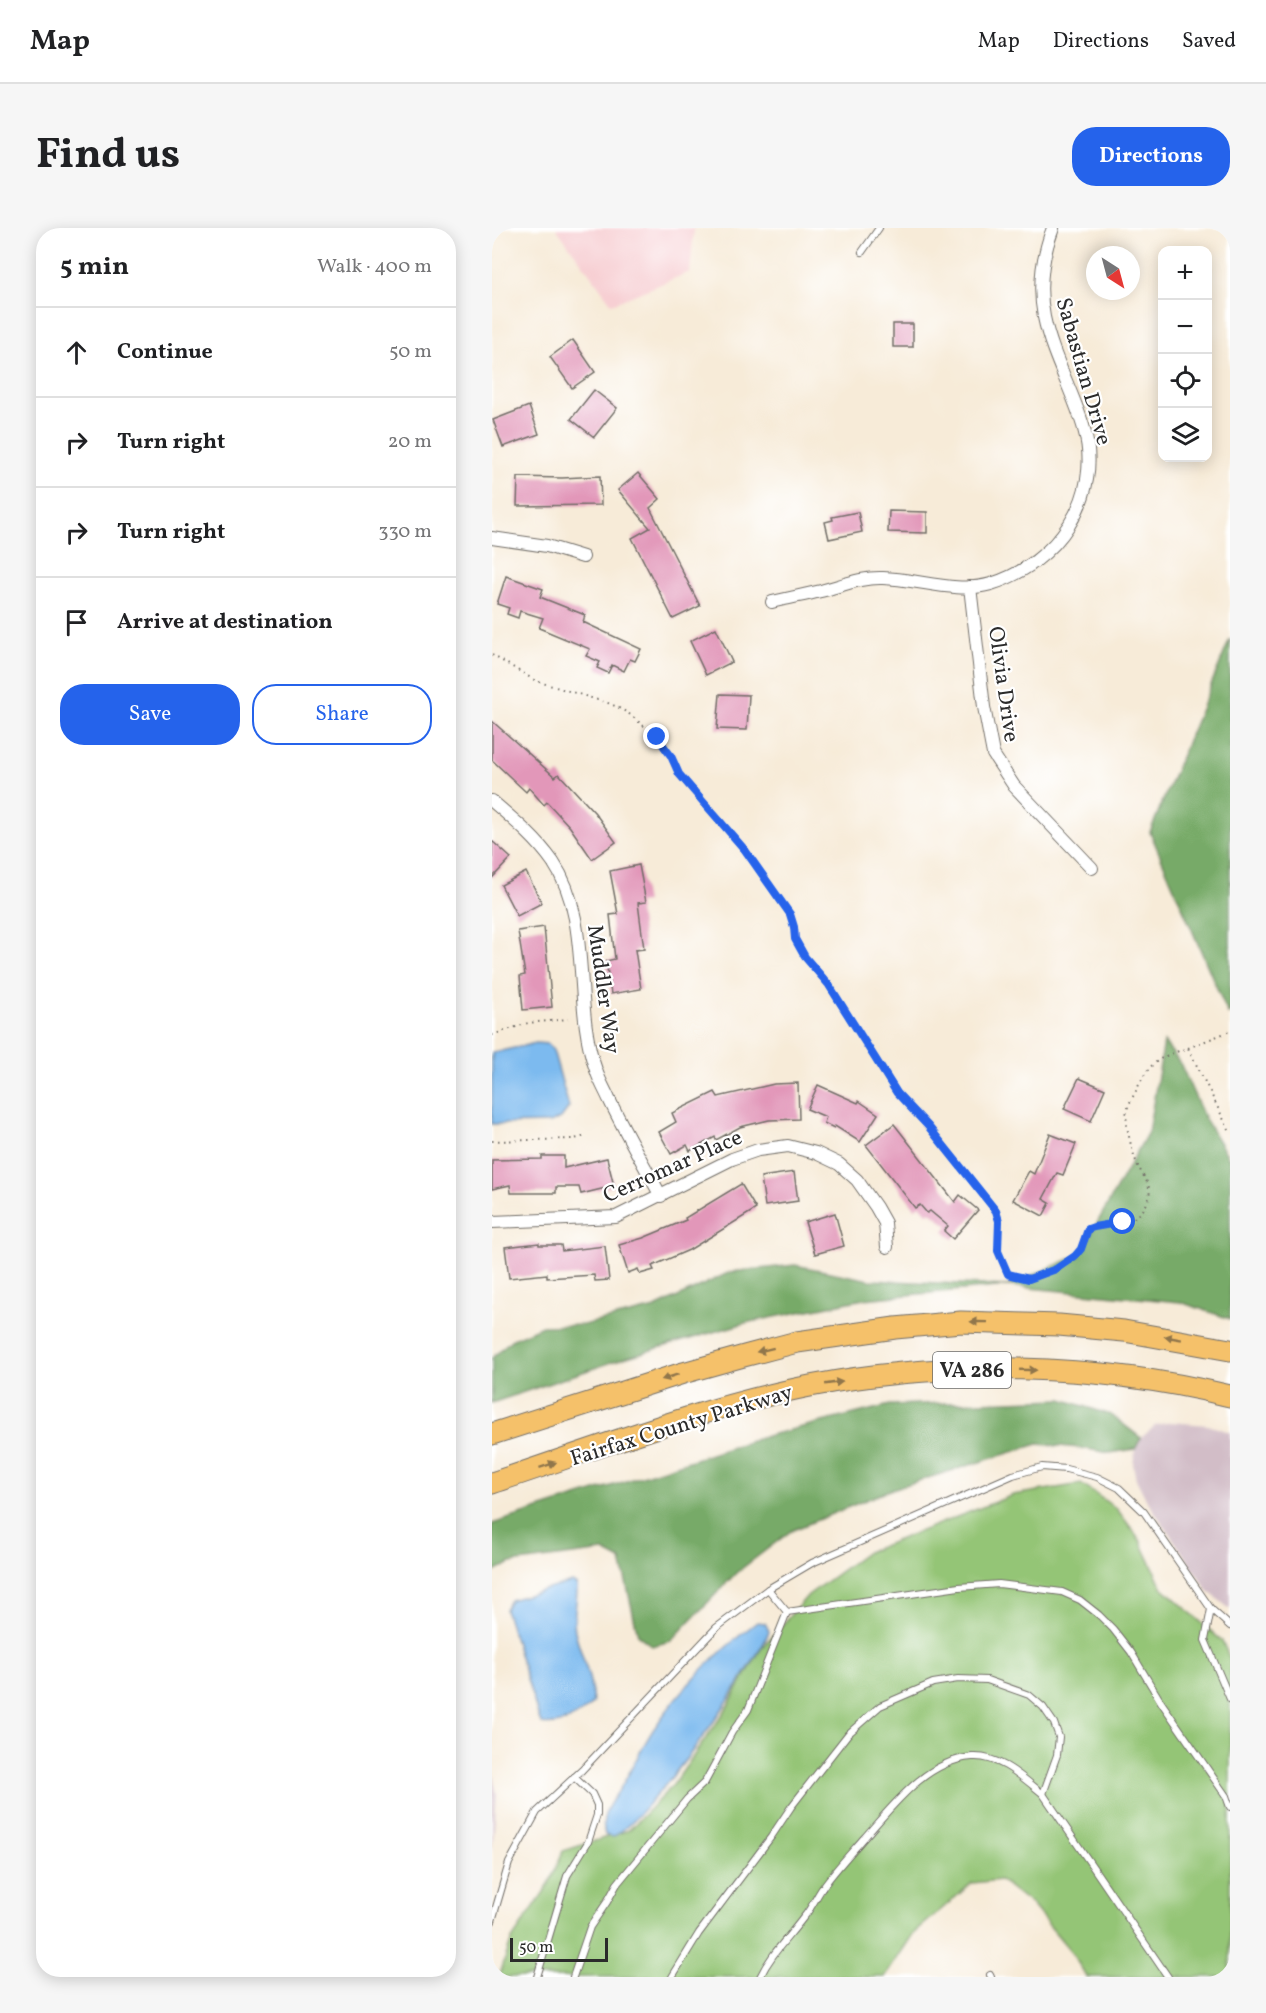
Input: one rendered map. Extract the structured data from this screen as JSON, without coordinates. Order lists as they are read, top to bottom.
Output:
{
  "streets": {
    "highway": ["VA 286", "Fairfax County Parkway"],
    "street": [
      "Sabastian Drive",
      "Olivia Drive",
      "Muddler Way",
      "Cerromar Place"
    ]
  },
  "crossings": [
    ["Sabastian Drive", "Olivia Drive"],
    ["Muddler Way", "Cerromar Place"]
  ],
  "scale_bar": "50 m",
  "north": "bottom right",
  "page": {
    "header": "Map",
    "nav": ["Map", "Directions", "Saved"],
    "title": "Find us",
    "buttons": [
      "Directions",
      ["Save", "Share"]
    ],
    "heading": ["5 min", "Walk · 400 m"],
    "map_buttons": ["+", "−"],
    "list": [
      ["Continue", "50 m"],
      ["Turn right", "20 m"],
      ["Turn right", "330 m"],
      "Arrive at destination"
    ],
    "scale": "50 m"
  }
}
